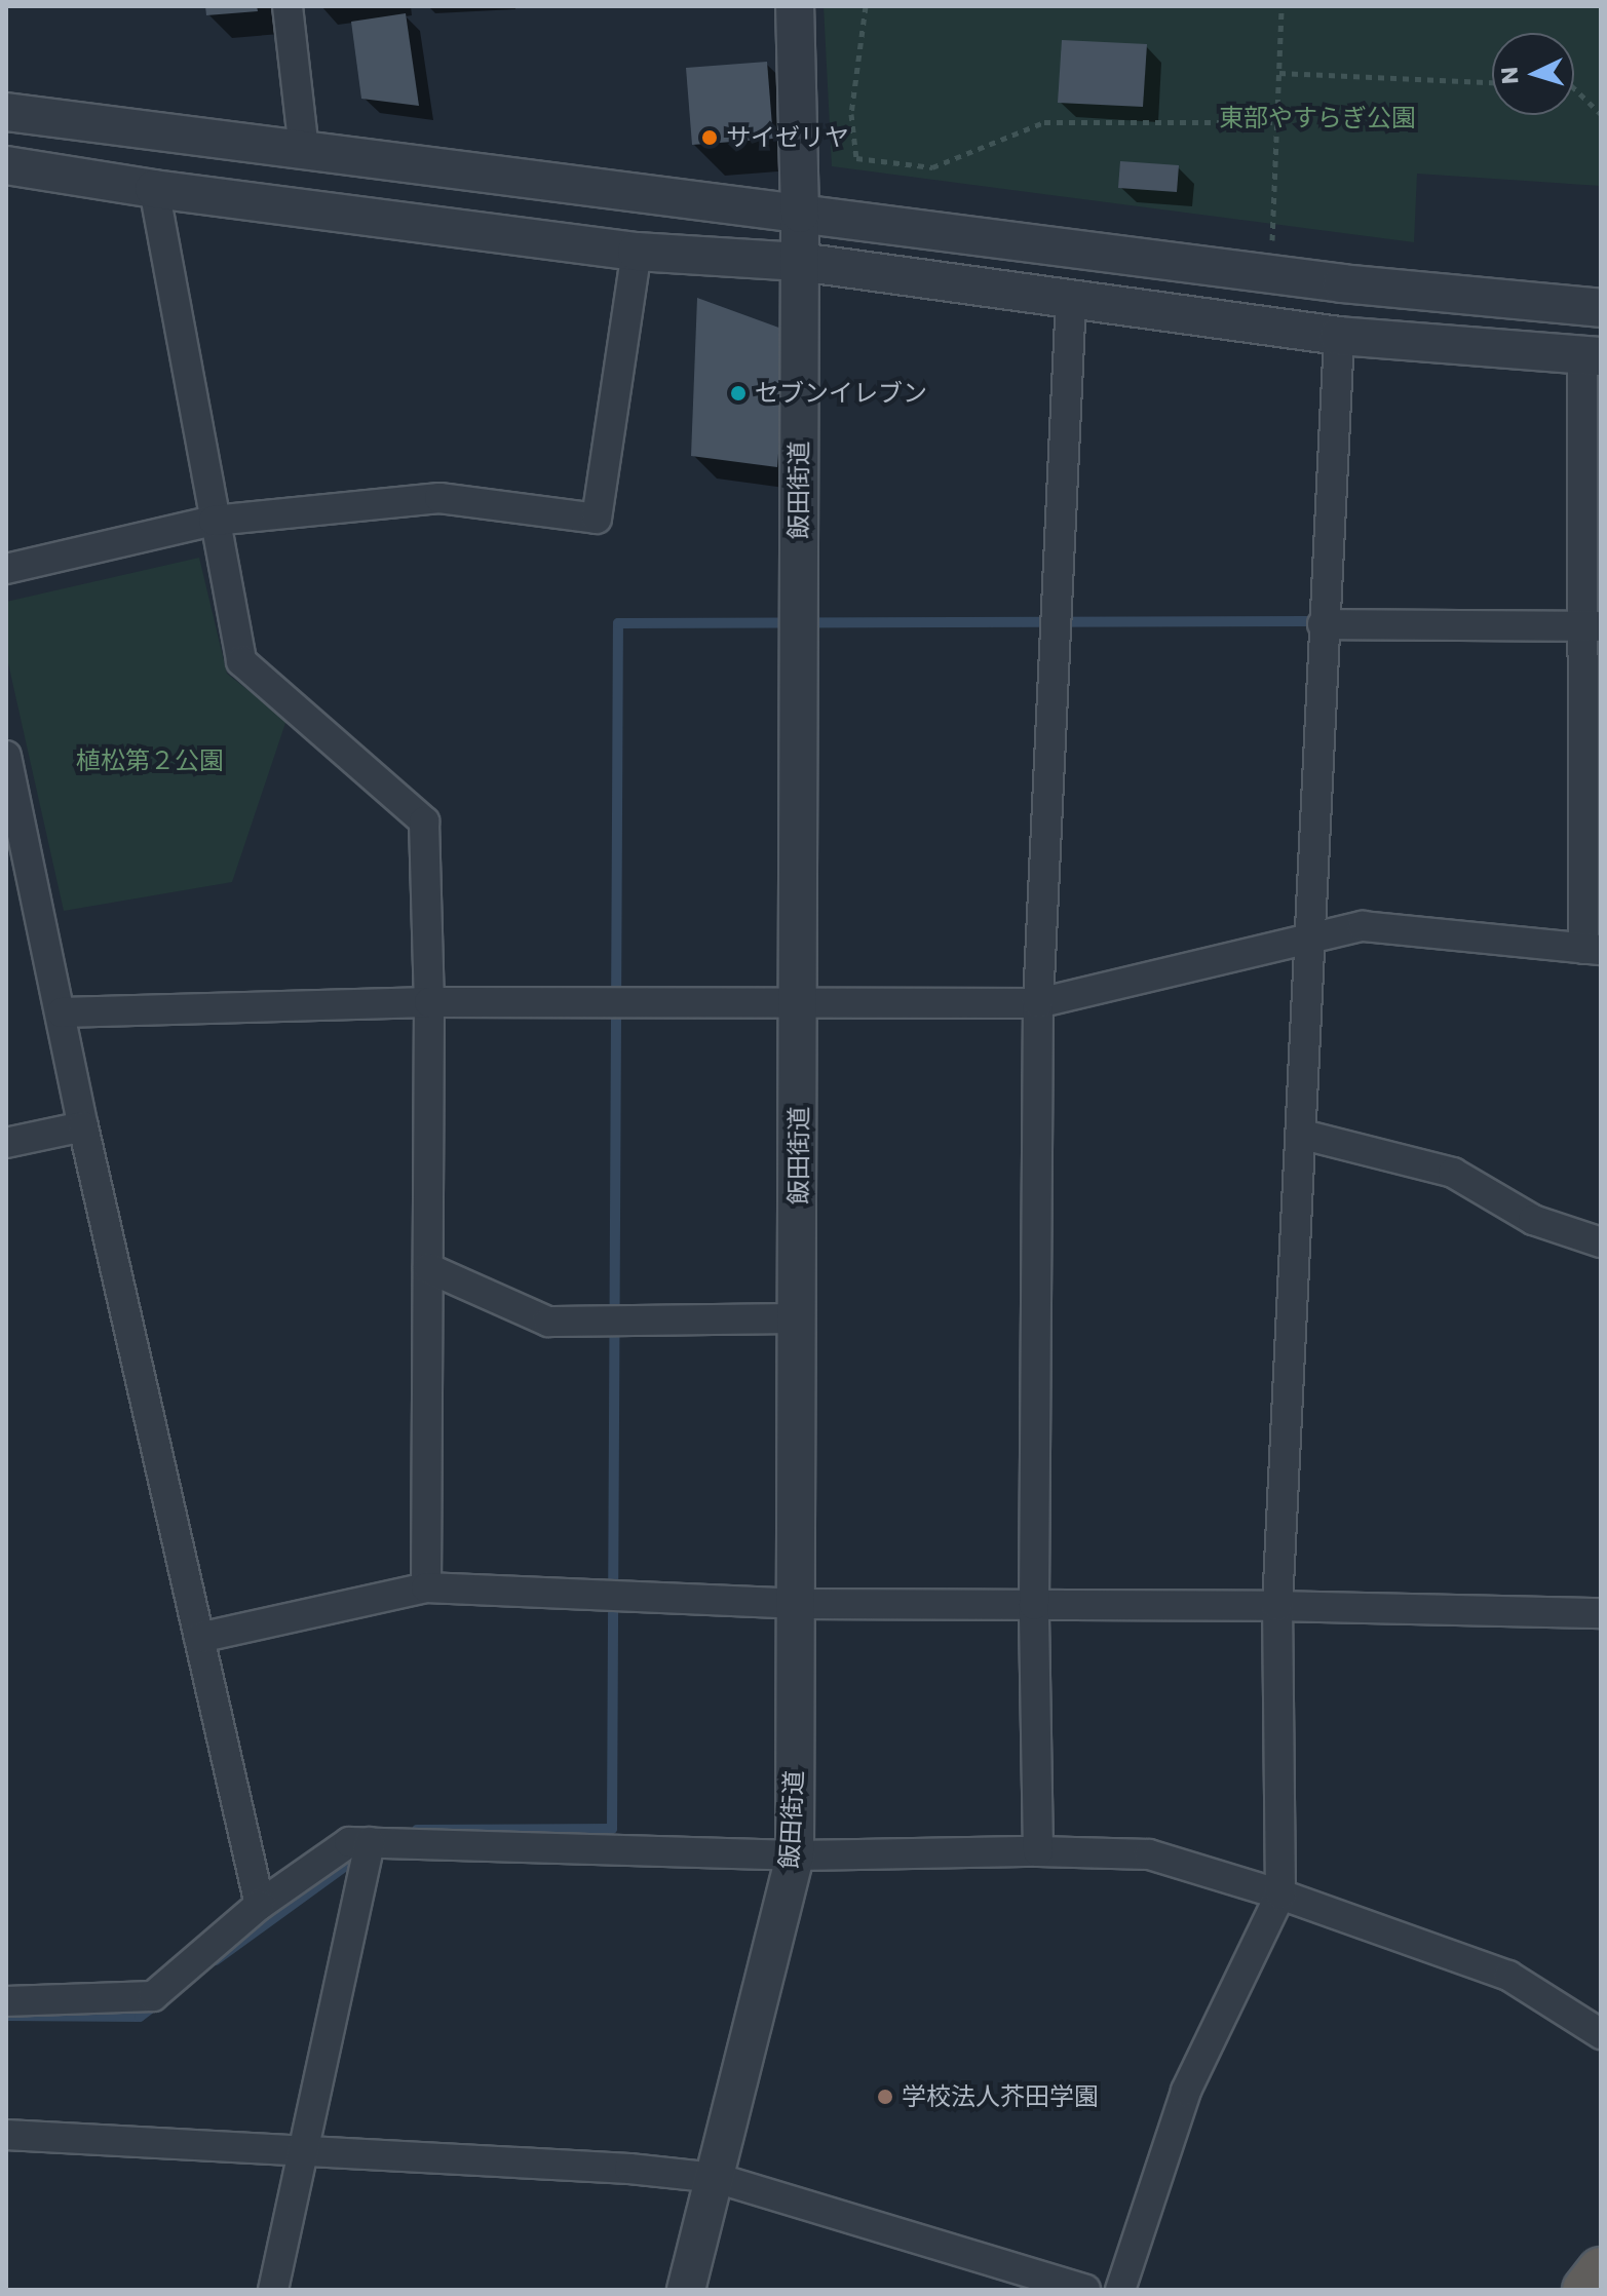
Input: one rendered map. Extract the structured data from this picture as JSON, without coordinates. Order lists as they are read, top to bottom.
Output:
{
  "streets": {
    "street": ["飯田街道"]
  },
  "parks": ["東部やすらぎ公園", "植松第２公園"],
  "places": ["サイゼリヤ", "セブンイレブン", "学校法人芥田学園"],
  "north": "left"
}
